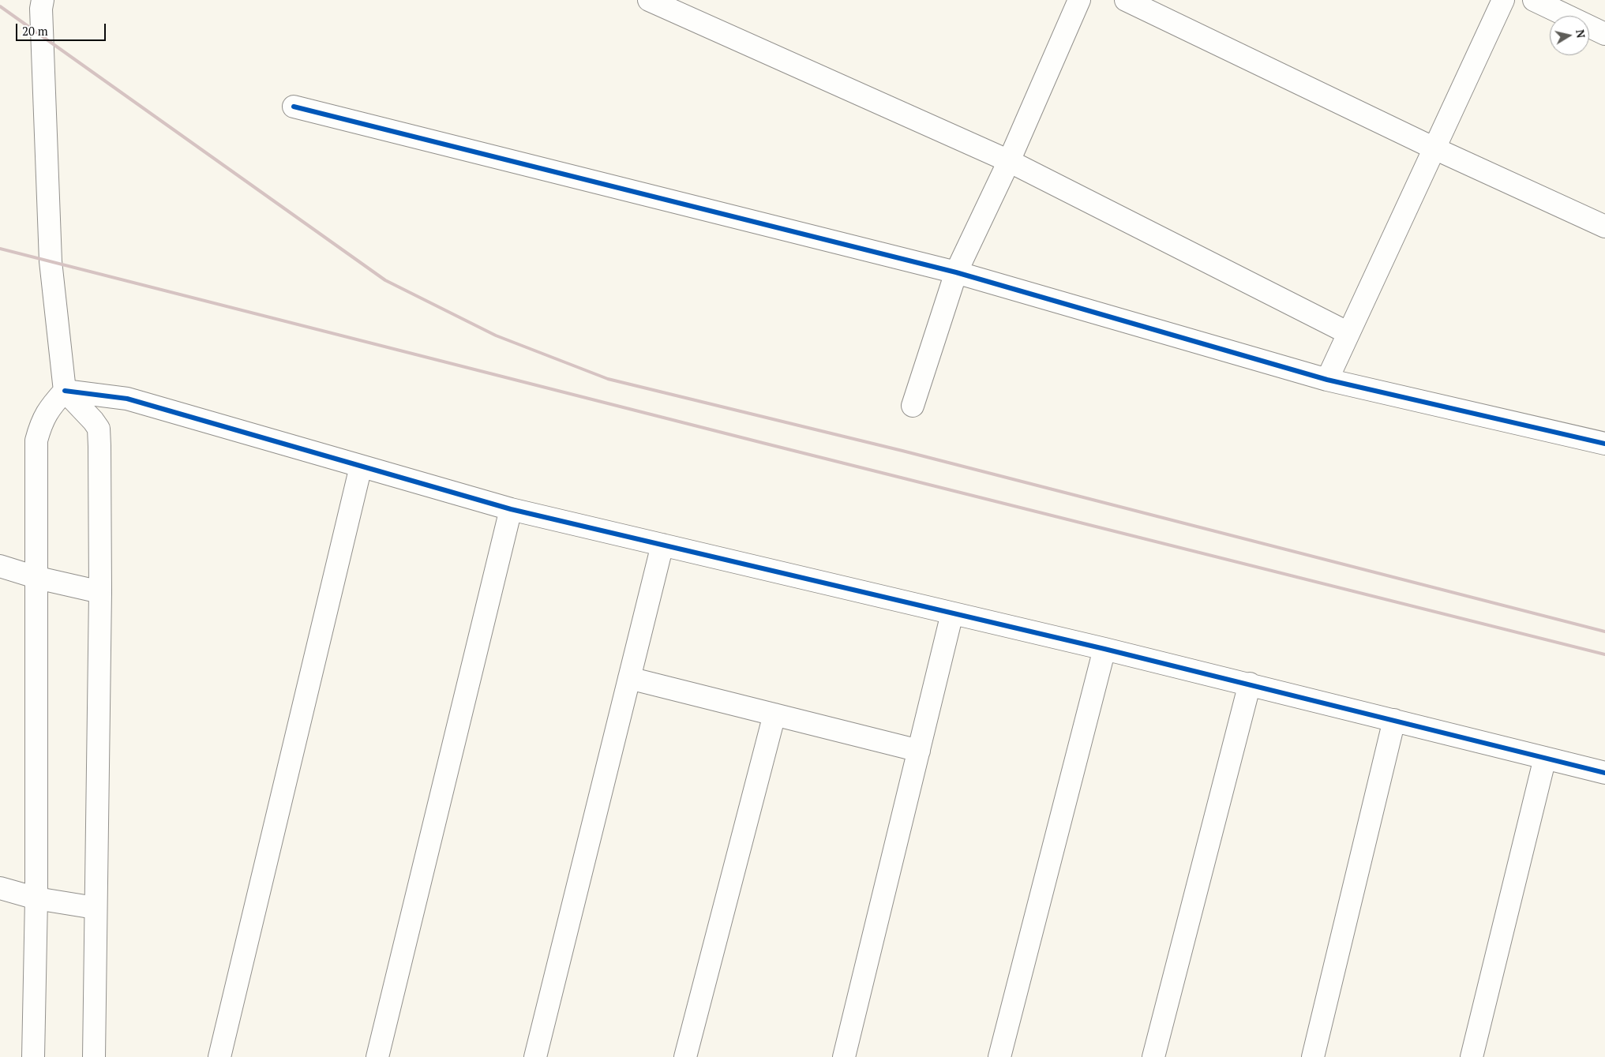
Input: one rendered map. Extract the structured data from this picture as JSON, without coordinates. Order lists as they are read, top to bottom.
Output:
{
  "scale_bar": "20 m",
  "north": "right"
}
